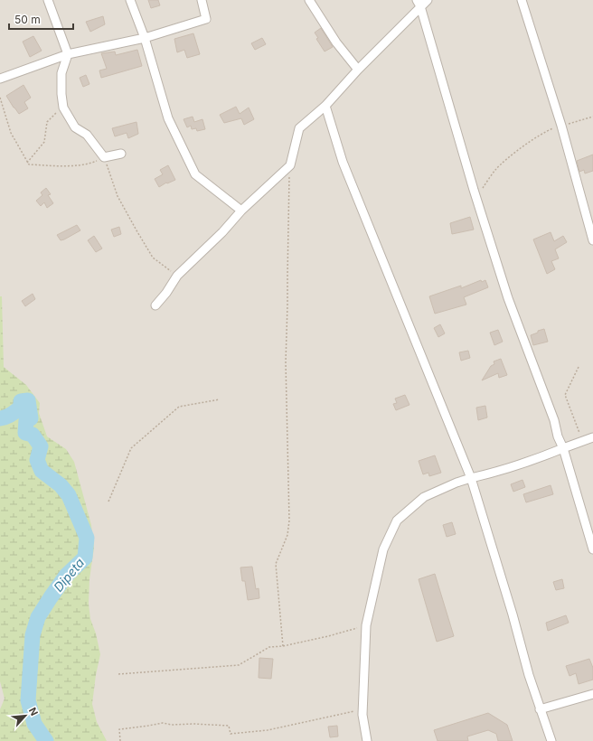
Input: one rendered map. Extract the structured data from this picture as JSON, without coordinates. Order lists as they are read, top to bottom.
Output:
{
  "water": ["Dipeta"],
  "scale_bar": "50 m",
  "north": "top right"
}
